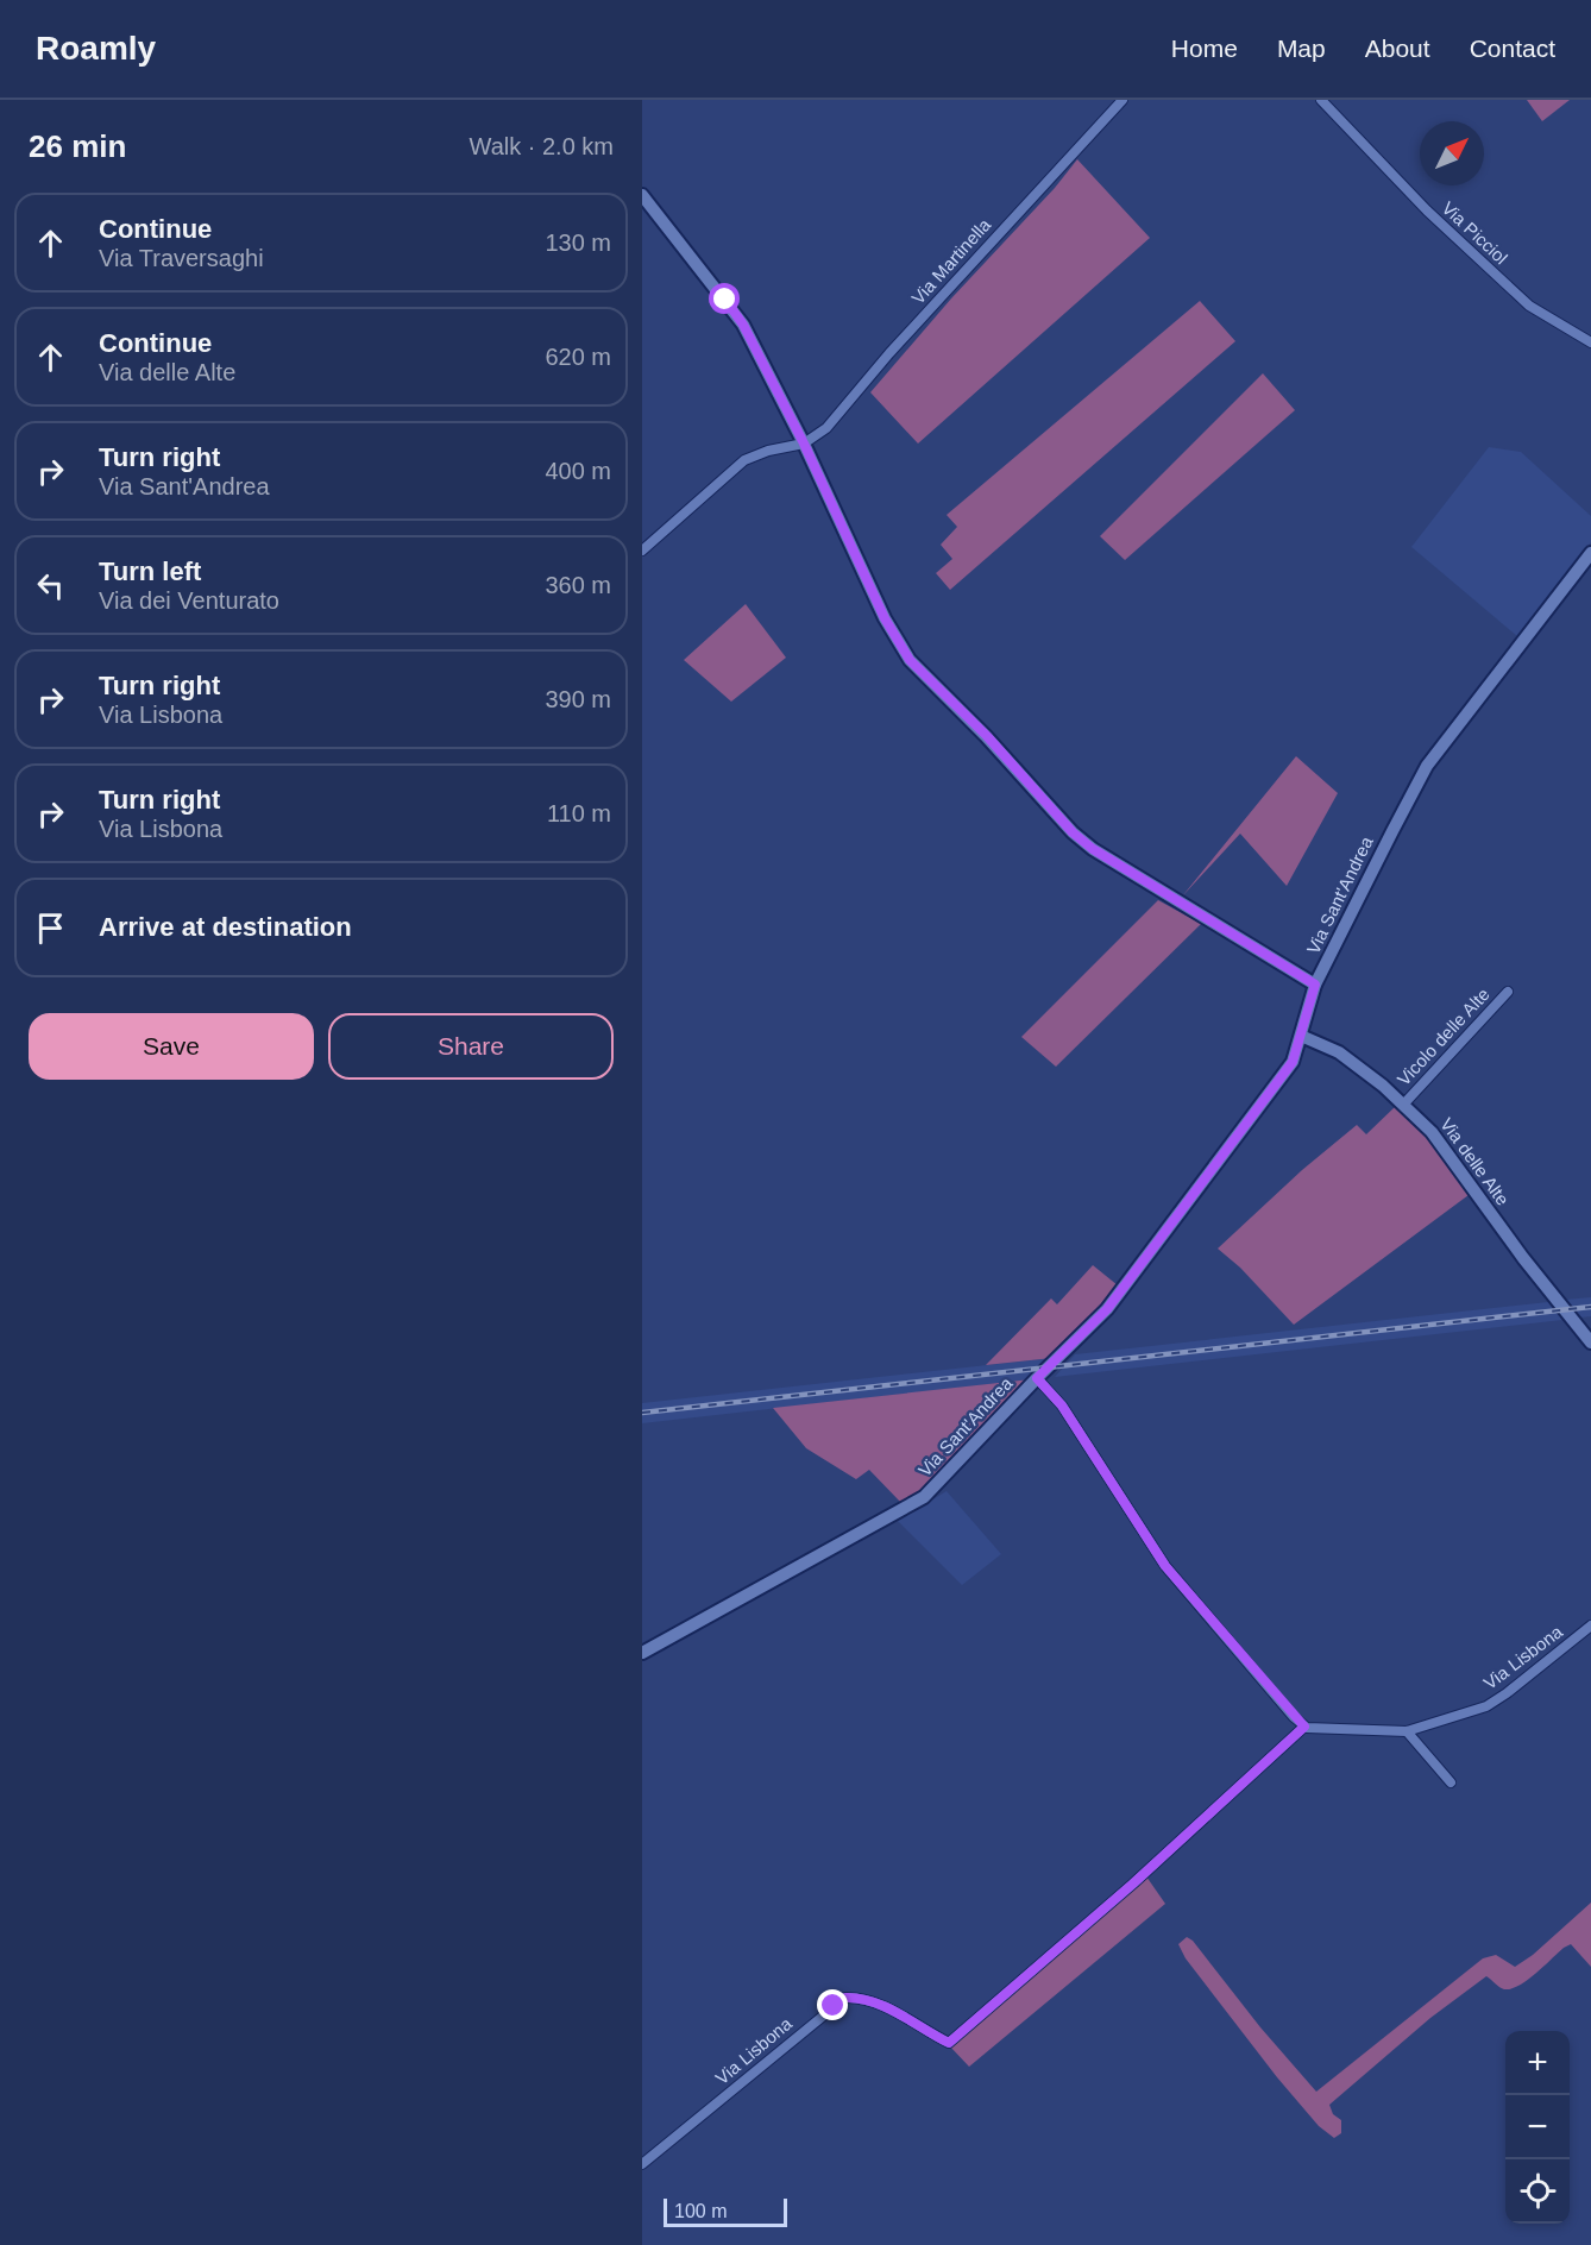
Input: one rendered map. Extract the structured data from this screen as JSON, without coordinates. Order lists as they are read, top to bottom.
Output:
{
  "streets": {
    "street": [
      "Via Picciol",
      "Via Martinella",
      "Via Sant'Andrea",
      "Vicolo delle Alte",
      "Via delle Alte",
      "Via Lisbona"
    ]
  },
  "crossings": [
    ["Via Sant'Andrea", "Via delle Alte"],
    ["Vicolo delle Alte", "Via delle Alte"]
  ],
  "scale_bar": "100 m",
  "north": "top right",
  "page": {
    "header": "Roamly",
    "nav": [
      "Home",
      "Map",
      "About",
      "Contact"
    ],
    "heading": ["26 min", "Walk · 2.0 km"],
    "list": [
      ["Continue", "Via Traversaghi", "130 m"],
      ["Continue", "Via delle Alte", "620 m"],
      ["Turn right", "Via Sant'Andrea", "400 m"],
      ["Turn left", "Via dei Venturato", "360 m"],
      ["Turn right", "Via Lisbona", "390 m"],
      ["Turn right", "Via Lisbona", "110 m"],
      "Arrive at destination"
    ],
    "buttons": ["Save", "Share"],
    "map_buttons": ["+", "−"],
    "scale": "100 m"
  }
}
